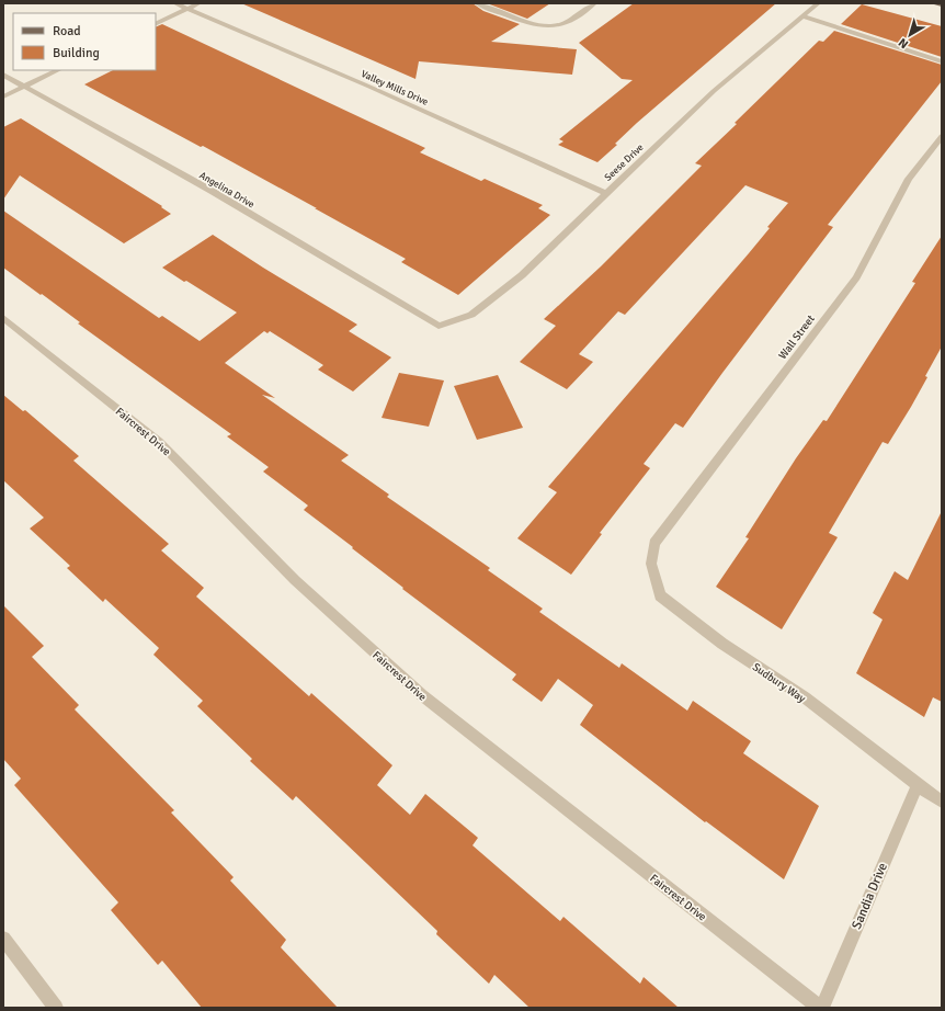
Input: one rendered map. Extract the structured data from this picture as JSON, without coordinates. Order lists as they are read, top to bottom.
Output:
{
  "streets": {
    "street": [
      "Valley Mills Drive",
      "Seese Drive",
      "Angelina Drive",
      "Wall Street",
      "Faircrest Drive",
      "Sudbury Way",
      "Sandia Drive"
    ]
  },
  "crossings": [
    ["Valley Mills Drive", "Seese Drive"],
    ["Seese Drive", "Angelina Drive"],
    ["Wall Street", "Sudbury Way"],
    ["Faircrest Drive", "Sandia Drive"],
    ["Sudbury Way", "Sandia Drive"]
  ],
  "legend": ["Road", "Building"],
  "north": "bottom left"
}
